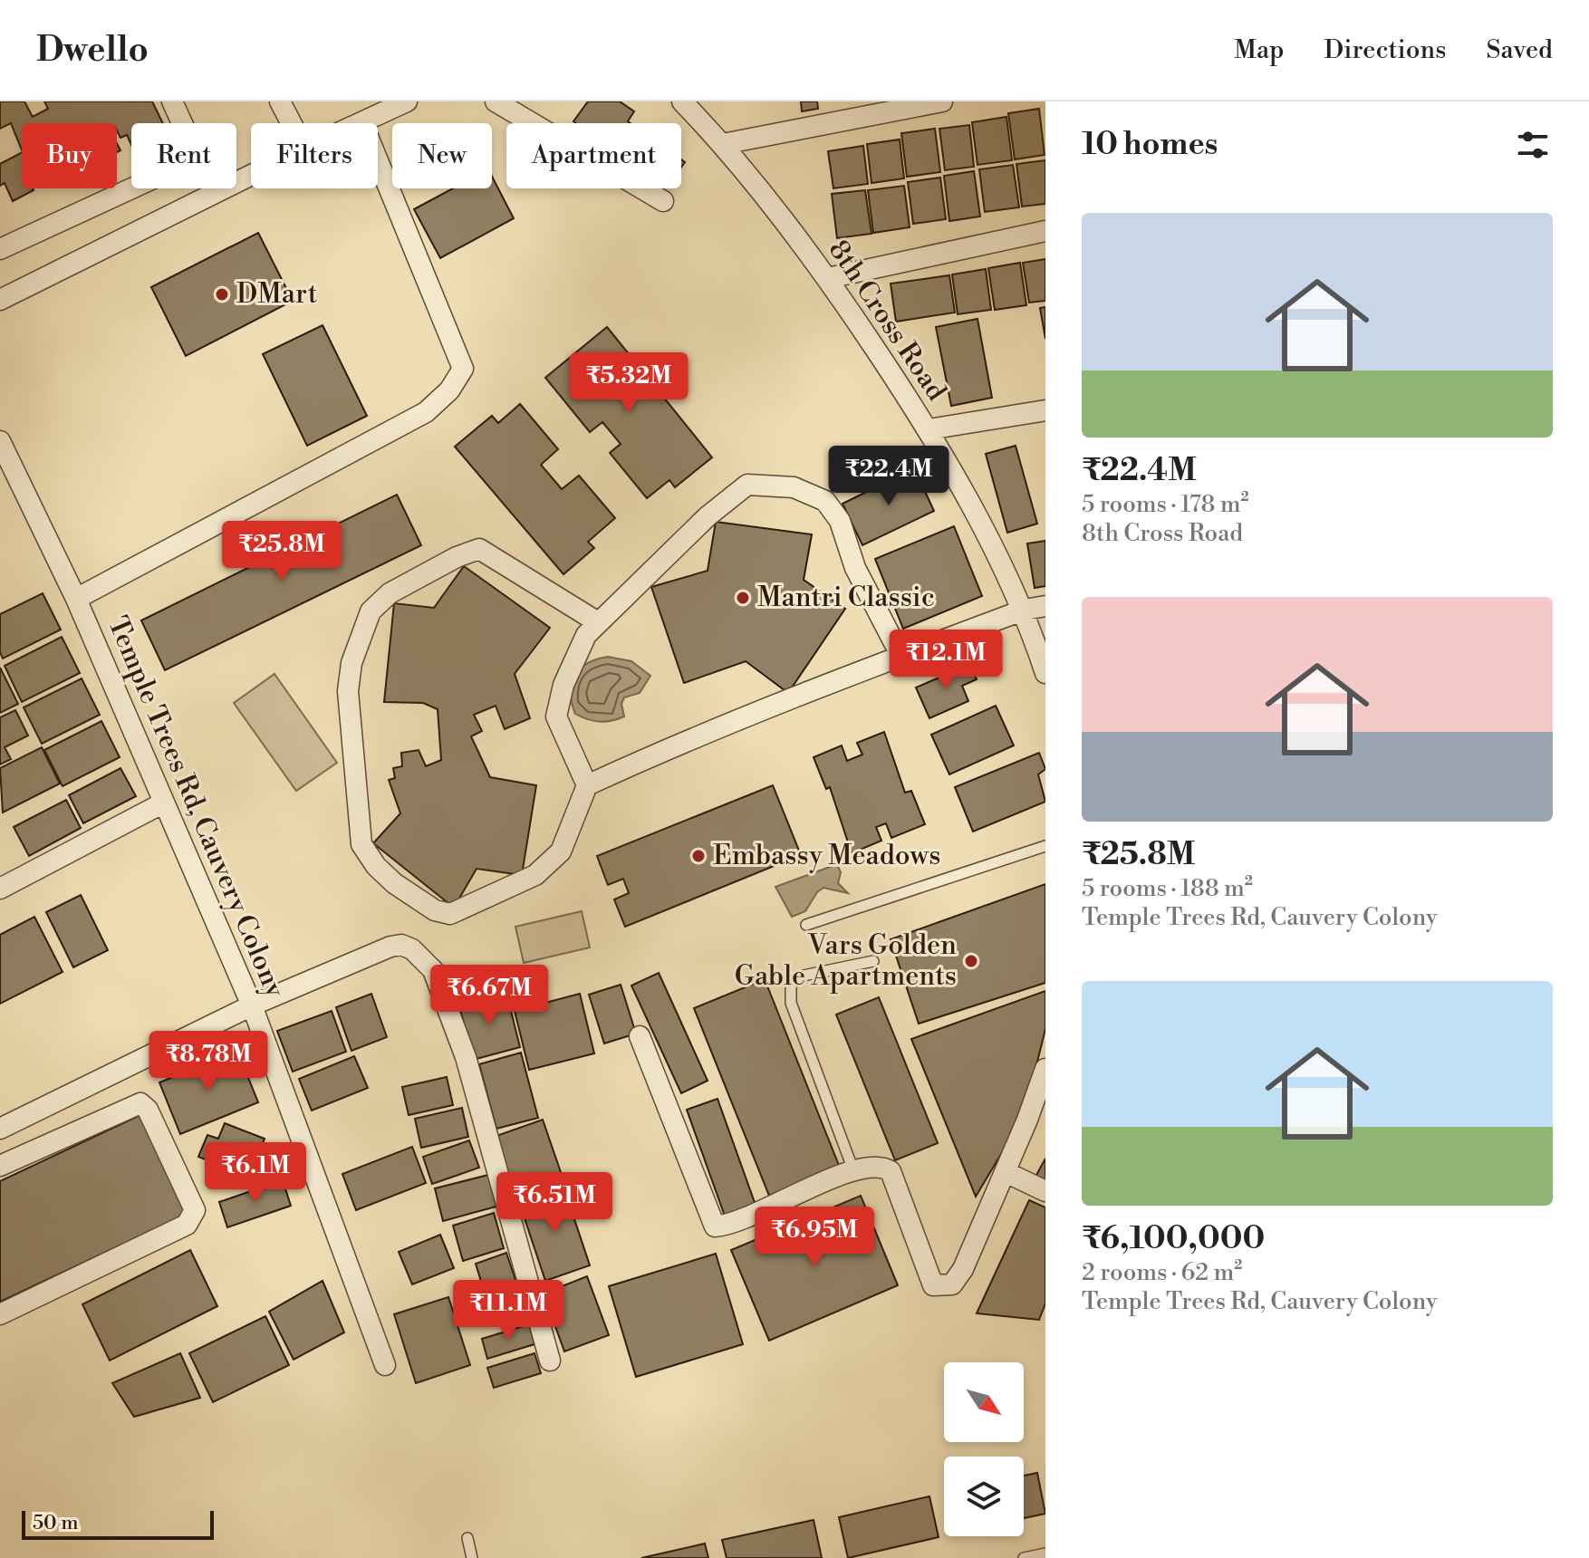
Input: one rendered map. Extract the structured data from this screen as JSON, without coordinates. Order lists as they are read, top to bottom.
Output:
{
  "streets": {
    "street": ["8th Cross Road", "Temple Trees Rd, Cauvery Colony"]
  },
  "places": [
    "DMart",
    "Mantri Classic",
    "Embassy Meadows",
    "Vars Golden Gable Apartments"
  ],
  "scale_bar": "50 m",
  "north": "bottom right",
  "page": {
    "header": "Dwello",
    "nav": ["Map", "Directions", "Saved"],
    "heading": "10 homes",
    "chip": [
      "Buy",
      "Rent",
      "Filters",
      "New",
      "Apartment"
    ],
    "list": [
      {
        "name": "₹22.4M",
        "note": "5 rooms · 178 m² · 8th Cross Road"
      },
      {
        "name": "₹25.8M",
        "note": "5 rooms · 188 m² · Temple Trees Rd, Cauvery Colony"
      },
      {
        "name": "₹6,100,000",
        "note": "2 rooms · 62 m² · Temple Trees Rd, Cauvery Colony"
      }
    ],
    "price": [
      "₹5.32M",
      "₹22.4M",
      "₹25.8M",
      "₹12.1M",
      "₹6.67M",
      "₹8.78M",
      "₹6.1M",
      "₹6.51M",
      "₹6.95M",
      "₹11.1M"
    ],
    "scale": "50 m"
  }
}
